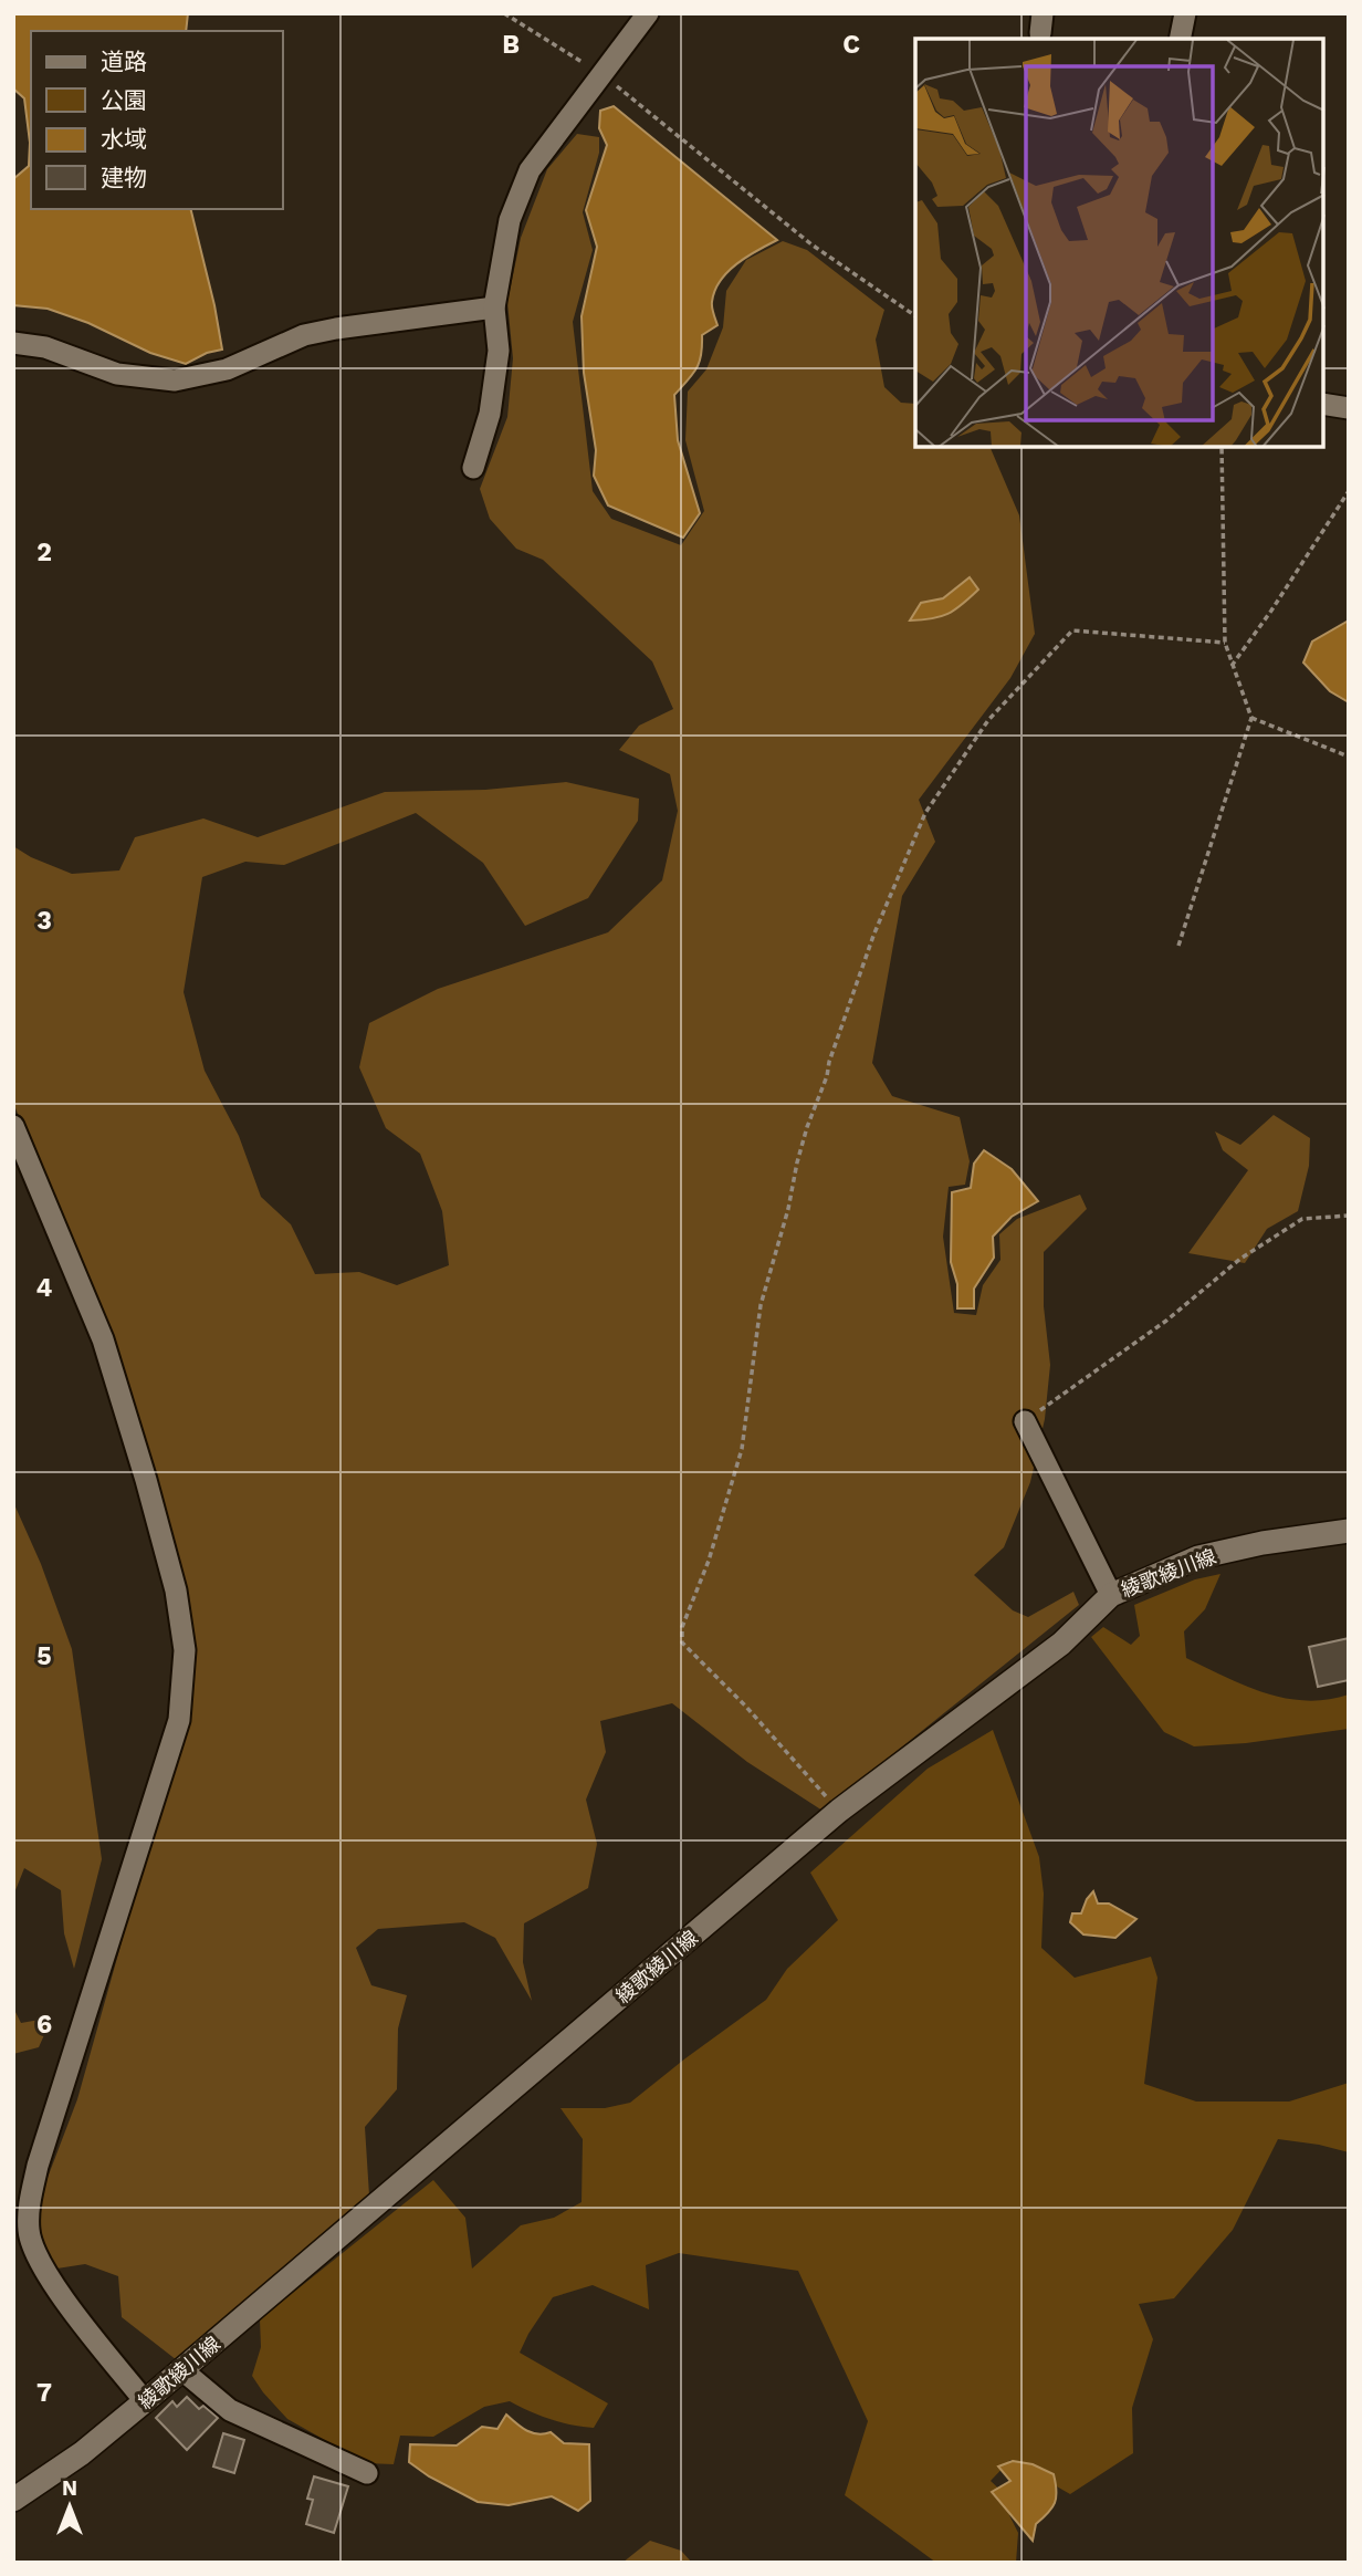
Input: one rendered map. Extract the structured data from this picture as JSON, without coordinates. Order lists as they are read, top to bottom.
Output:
{
  "streets": {
    "main road": ["綾歌綾川線"]
  },
  "legend": [
    "道路",
    "公園",
    "水域",
    "建物"
  ],
  "north": "top",
  "grid": {
    "columns": ["B", "C"],
    "rows": [
      "2",
      "3",
      "4",
      "5",
      "6",
      "7"
    ]
  }
}
